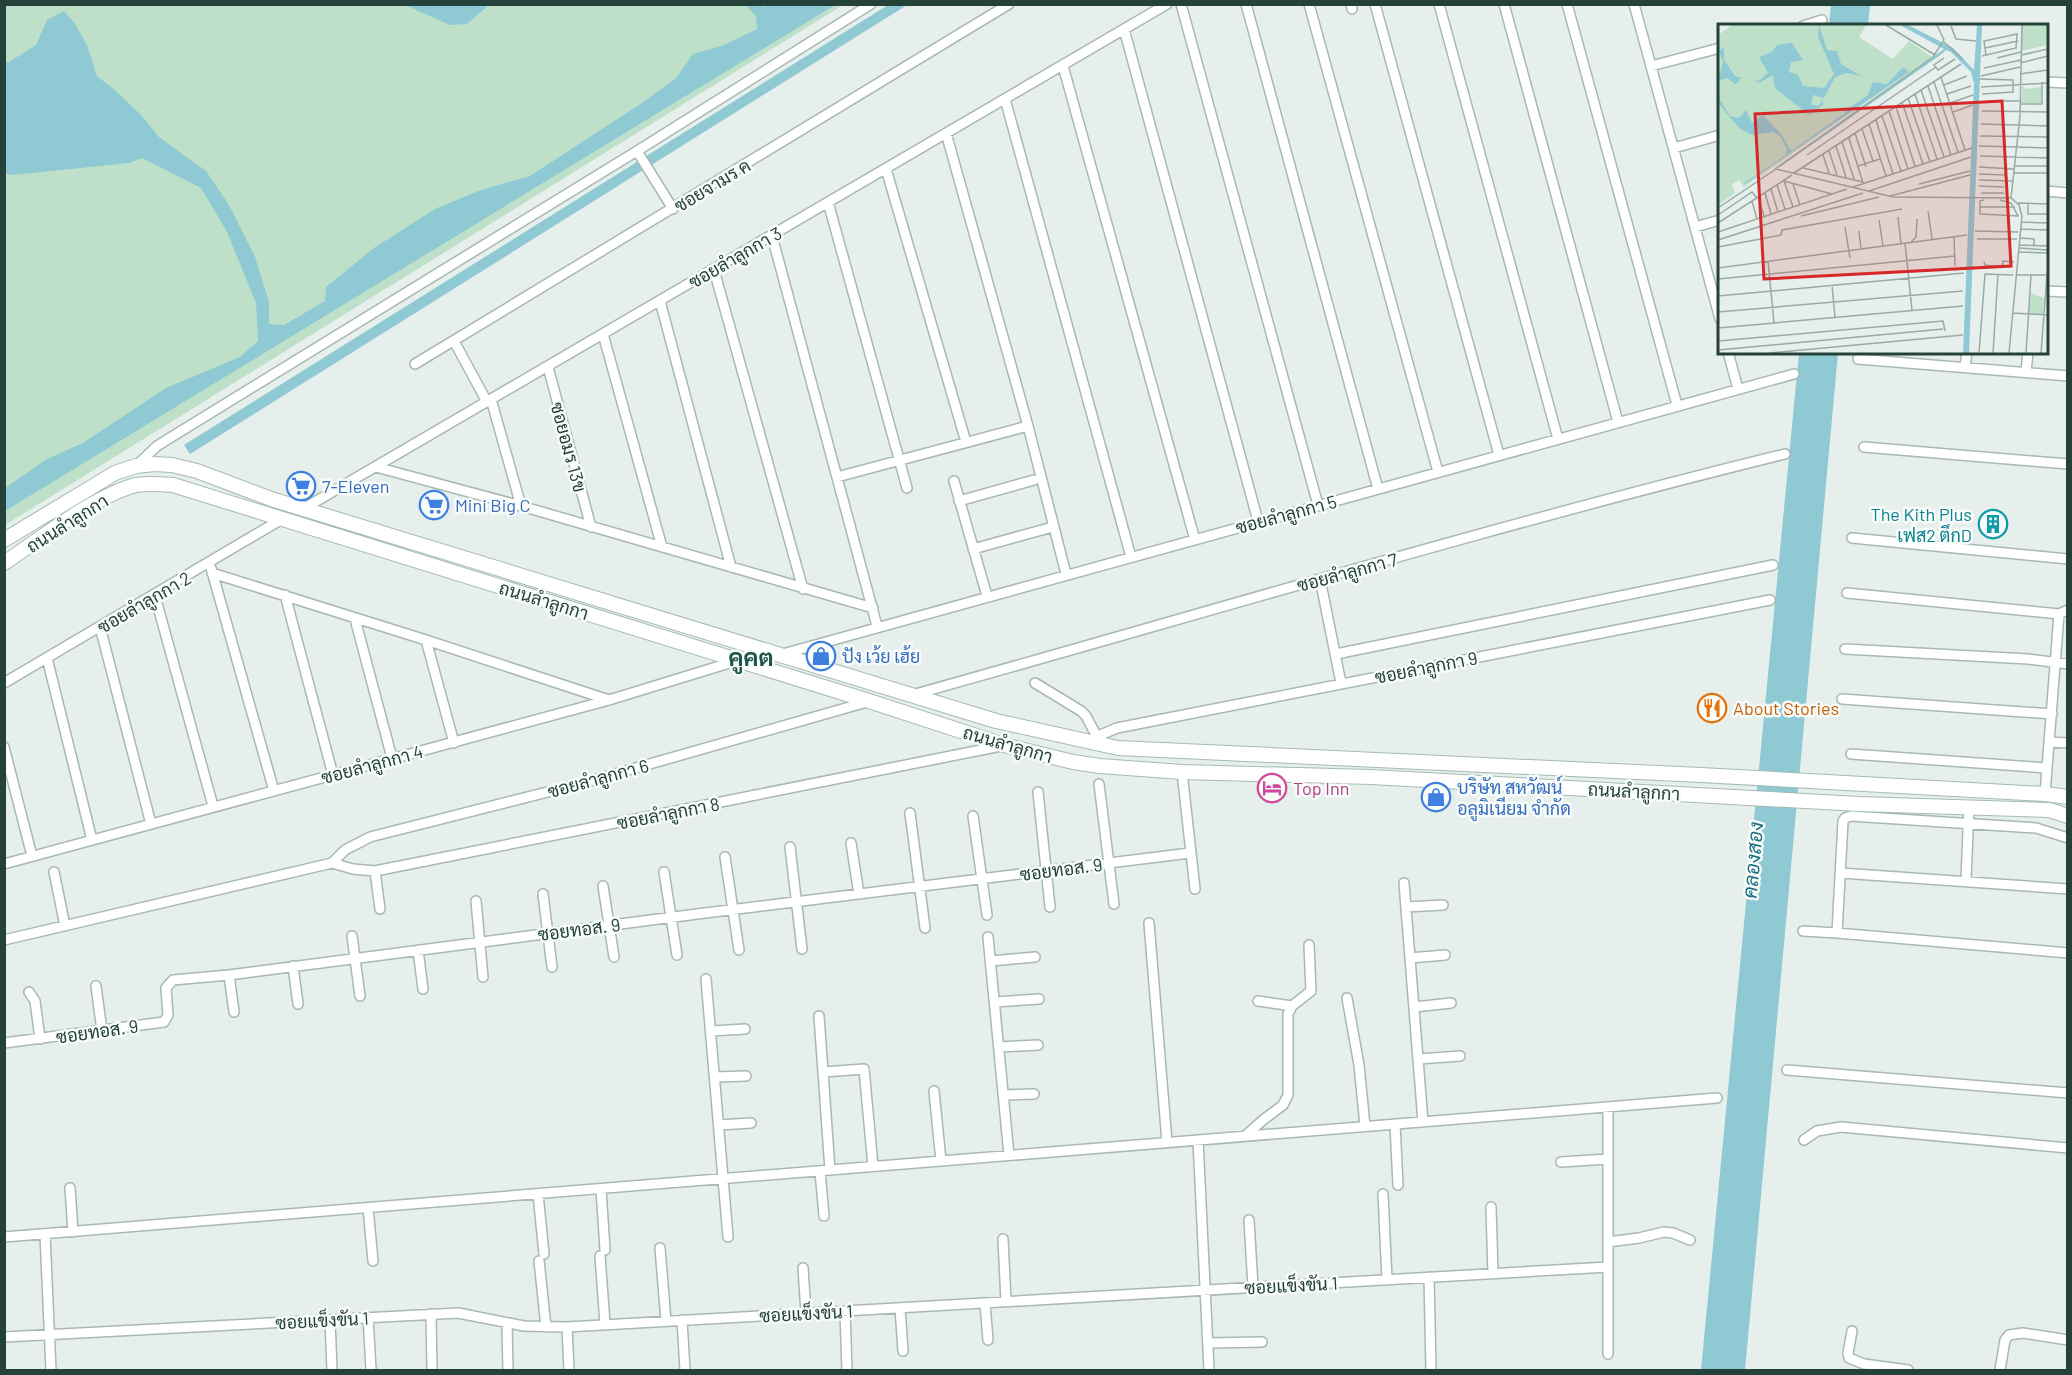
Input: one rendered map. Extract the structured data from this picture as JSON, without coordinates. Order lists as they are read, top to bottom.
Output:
{
  "streets": {
    "main road": ["ถนนลำลูกกา"],
    "street": [
      "ซอยจามร ค",
      "ซอยลำลูกกา 3",
      "ซอยอมร 13ข",
      "ซอยลำลูกกา 5",
      "ซอยลำลูกกา 7",
      "ซอยลำลูกกา 2",
      "ซอยลำลูกกา 9",
      "ซอยลำลูกกา 4",
      "ซอยลำลูกกา 6",
      "ซอยลำลูกกา 8",
      "ซอยทอส. 9",
      "ซอยแข็งขัน 1"
    ]
  },
  "crossings": [
    ["ซอยลำลูกกา 3", "ซอยอมร 13ข"],
    ["ซอยลำลูกกา 3", "ถนนลำลูกกา"],
    ["ซอยลำลูกกา 5", "ถนนลำลูกกา"],
    ["ถนนลำลูกกา", "ซอยลำลูกกา 7"],
    ["ถนนลำลูกกา", "ซอยลำลูกกา 2"],
    ["ถนนลำลูกกา", "ซอยลำลูกกา 9"],
    ["ถนนลำลูกกา", "ซอยลำลูกกา 4"],
    ["ถนนลำลูกกา", "ซอยลำลูกกา 6"],
    ["ถนนลำลูกกา", "ซอยลำลูกกา 8"],
    ["ซอยลำลูกกา 6", "ซอยลำลูกกา 8"]
  ],
  "districts": ["คูคต"],
  "water": ["คลองสอง"],
  "places": {
    "supermarket": ["7-Eleven", "Mini Big C"],
    "building": ["The Kith Plus เฟส2 ตึกD"],
    "shop": ["ปัง เว้ย เฮ้ย", "บริษัท สหวัฒน์ อลูมิเนียม จำกัด"],
    "restaurant": ["About Stories"],
    "hotel": ["Top Inn"]
  }
}
